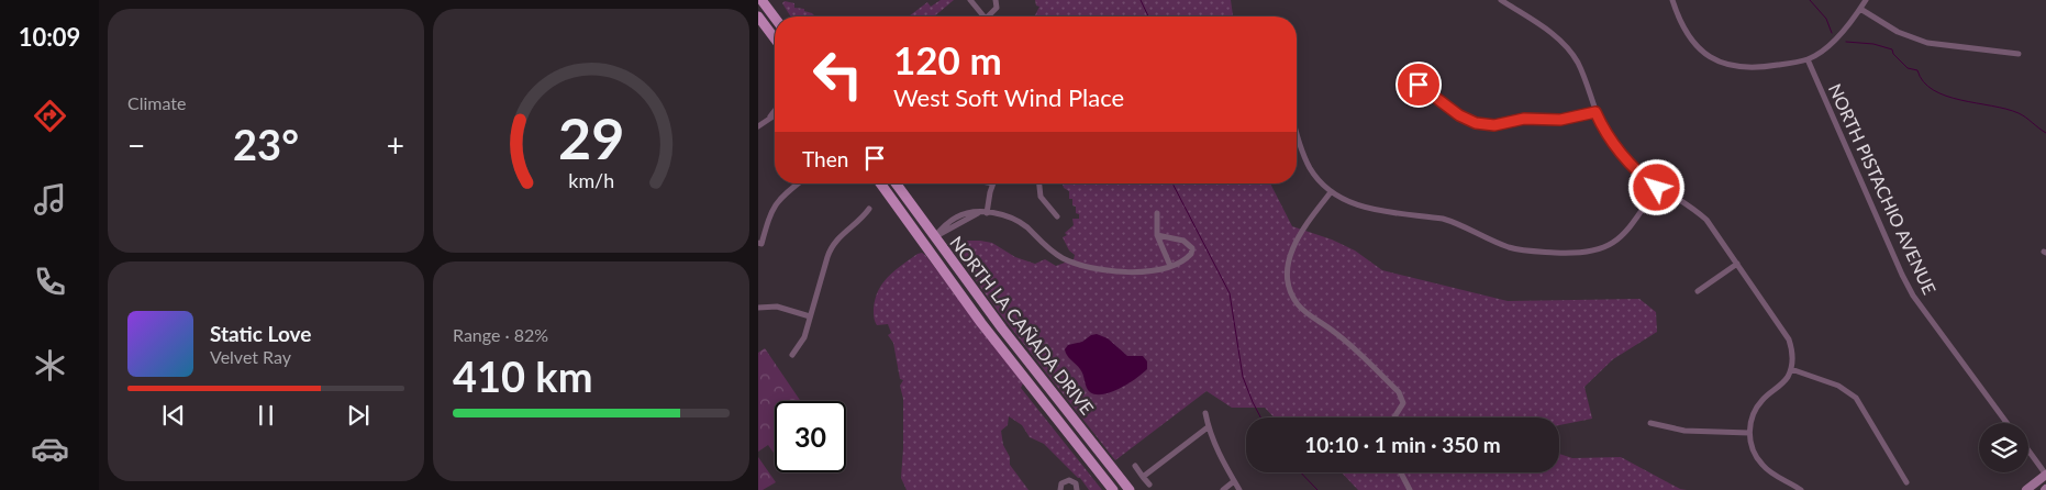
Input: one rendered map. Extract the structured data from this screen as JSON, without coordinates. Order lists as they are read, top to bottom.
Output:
{
  "streets": {
    "main road": ["NORTH LA CAÑADA DRIVE"],
    "street": ["NORTH PISTACHIO AVENUE"]
  },
  "page": {
    "tabs": "10:09",
    "tile": [
      "Climate",
      ["Range · 82%", "410 km"]
    ],
    "turn": ["120 m", "West Soft Wind Place"],
    "heat": ["−", "23°", "+"],
    "then": "Then",
    "song": ["Static Love", "Velvet Ray"],
    "limit": "30",
    "trip": "10:10 · 1 min · 350 m",
    "gauge": ["29", "km/h"]
  }
}
